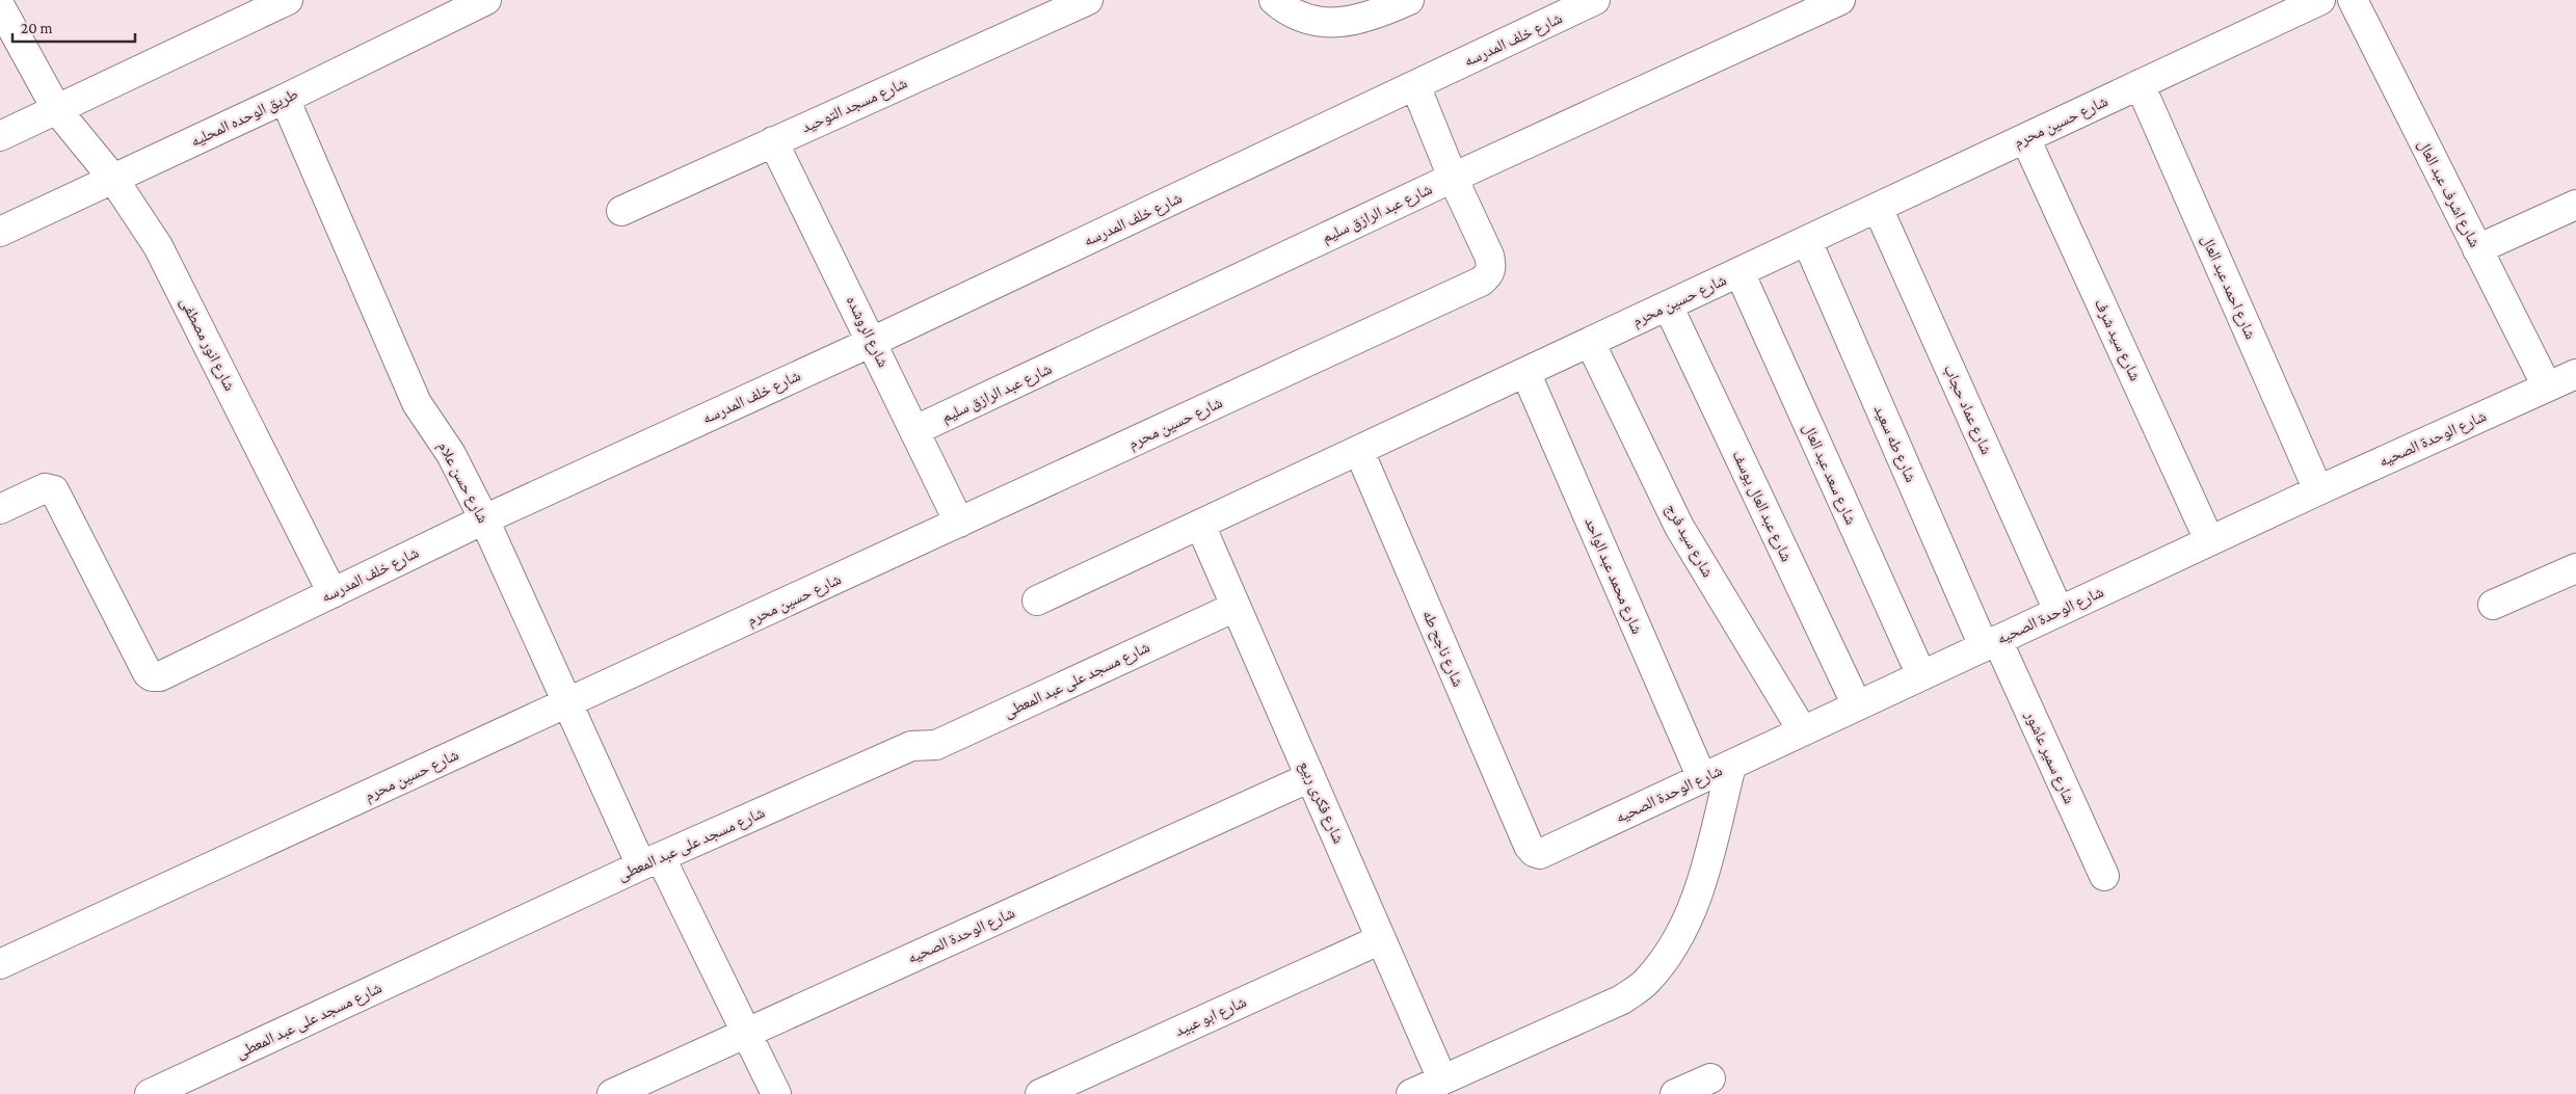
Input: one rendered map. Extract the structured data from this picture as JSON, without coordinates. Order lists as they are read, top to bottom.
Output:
{
  "streets": {
    "street": [
      "شارع خلف المدرسه",
      "شارع مسجد التوحيد",
      "طريق الوحده المحليه",
      "شارع حسين محرم",
      "شارع اشرف عبد العال",
      "شارع عبد الرازق سليم",
      "شارع احمد عبد العال",
      "شارع الروشده",
      "شارع سيد شرف",
      "شارع انور مصطفى",
      "شارع عماد حجاب",
      "شارع الوحدة الصحيه",
      "شارع طه سعيد",
      "شارع سعد عبد العال",
      "شارع حسن علام",
      "شارع عبد العال يوسف",
      "شارع سيد فرج",
      "شارع محمد عبد الواحد",
      "شارع ناجح طه",
      "شارع مسجد على عبد المعطى",
      "شارع سمير عاشور",
      "شارع فكرى ربيع",
      "شارع ابو عبيد"
    ]
  },
  "crossings": [
    ["شارع خلف المدرسه", "شارع الروشده"],
    ["شارع خلف المدرسه", "شارع انور مصطفى"],
    ["شارع خلف المدرسه", "شارع حسن علام"],
    ["شارع مسجد التوحيد", "شارع الروشده"],
    ["طريق الوحده المحليه", "شارع انور مصطفى"],
    ["طريق الوحده المحليه", "شارع حسن علام"],
    ["شارع حسين محرم", "شارع عبد الرازق سليم"],
    ["شارع حسين محرم", "شارع احمد عبد العال"],
    ["شارع حسين محرم", "شارع الروشده"],
    ["شارع حسين محرم", "شارع سيد شرف"],
    ["شارع حسين محرم", "شارع عماد حجاب"],
    ["شارع حسين محرم", "شارع طه سعيد"],
    ["شارع حسين محرم", "شارع سعد عبد العال"],
    ["شارع حسين محرم", "شارع حسن علام"],
    ["شارع حسين محرم", "شارع عبد العال يوسف"],
    ["شارع حسين محرم", "شارع سيد فرج"],
    ["شارع حسين محرم", "شارع محمد عبد الواحد"],
    ["شارع حسين محرم", "شارع ناجح طه"],
    ["شارع حسين محرم", "شارع فكرى ربيع"],
    ["شارع اشرف عبد العال", "شارع الوحدة الصحيه"],
    ["شارع عبد الرازق سليم", "شارع الروشده"],
    ["شارع احمد عبد العال", "شارع الوحدة الصحيه"],
    ["شارع سيد شرف", "شارع الوحدة الصحيه"],
    ["شارع عماد حجاب", "شارع الوحدة الصحيه"],
    ["شارع الوحدة الصحيه", "شارع طه سعيد"],
    ["شارع الوحدة الصحيه", "شارع سعد عبد العال"],
    ["شارع الوحدة الصحيه", "شارع حسن علام"],
    ["شارع الوحدة الصحيه", "شارع عبد العال يوسف"],
    ["شارع الوحدة الصحيه", "شارع سيد فرج"],
    ["شارع الوحدة الصحيه", "شارع محمد عبد الواحد"],
    ["شارع الوحدة الصحيه", "شارع ناجح طه"],
    ["شارع الوحدة الصحيه", "شارع سمير عاشور"],
    ["شارع الوحدة الصحيه", "شارع فكرى ربيع"],
    ["شارع طه سعيد", "شارع سمير عاشور"],
    ["شارع حسن علام", "شارع مسجد على عبد المعطى"],
    ["شارع مسجد على عبد المعطى", "شارع فكرى ربيع"],
    ["شارع فكرى ربيع", "شارع ابو عبيد"]
  ],
  "scale_bar": "20 m"
}
